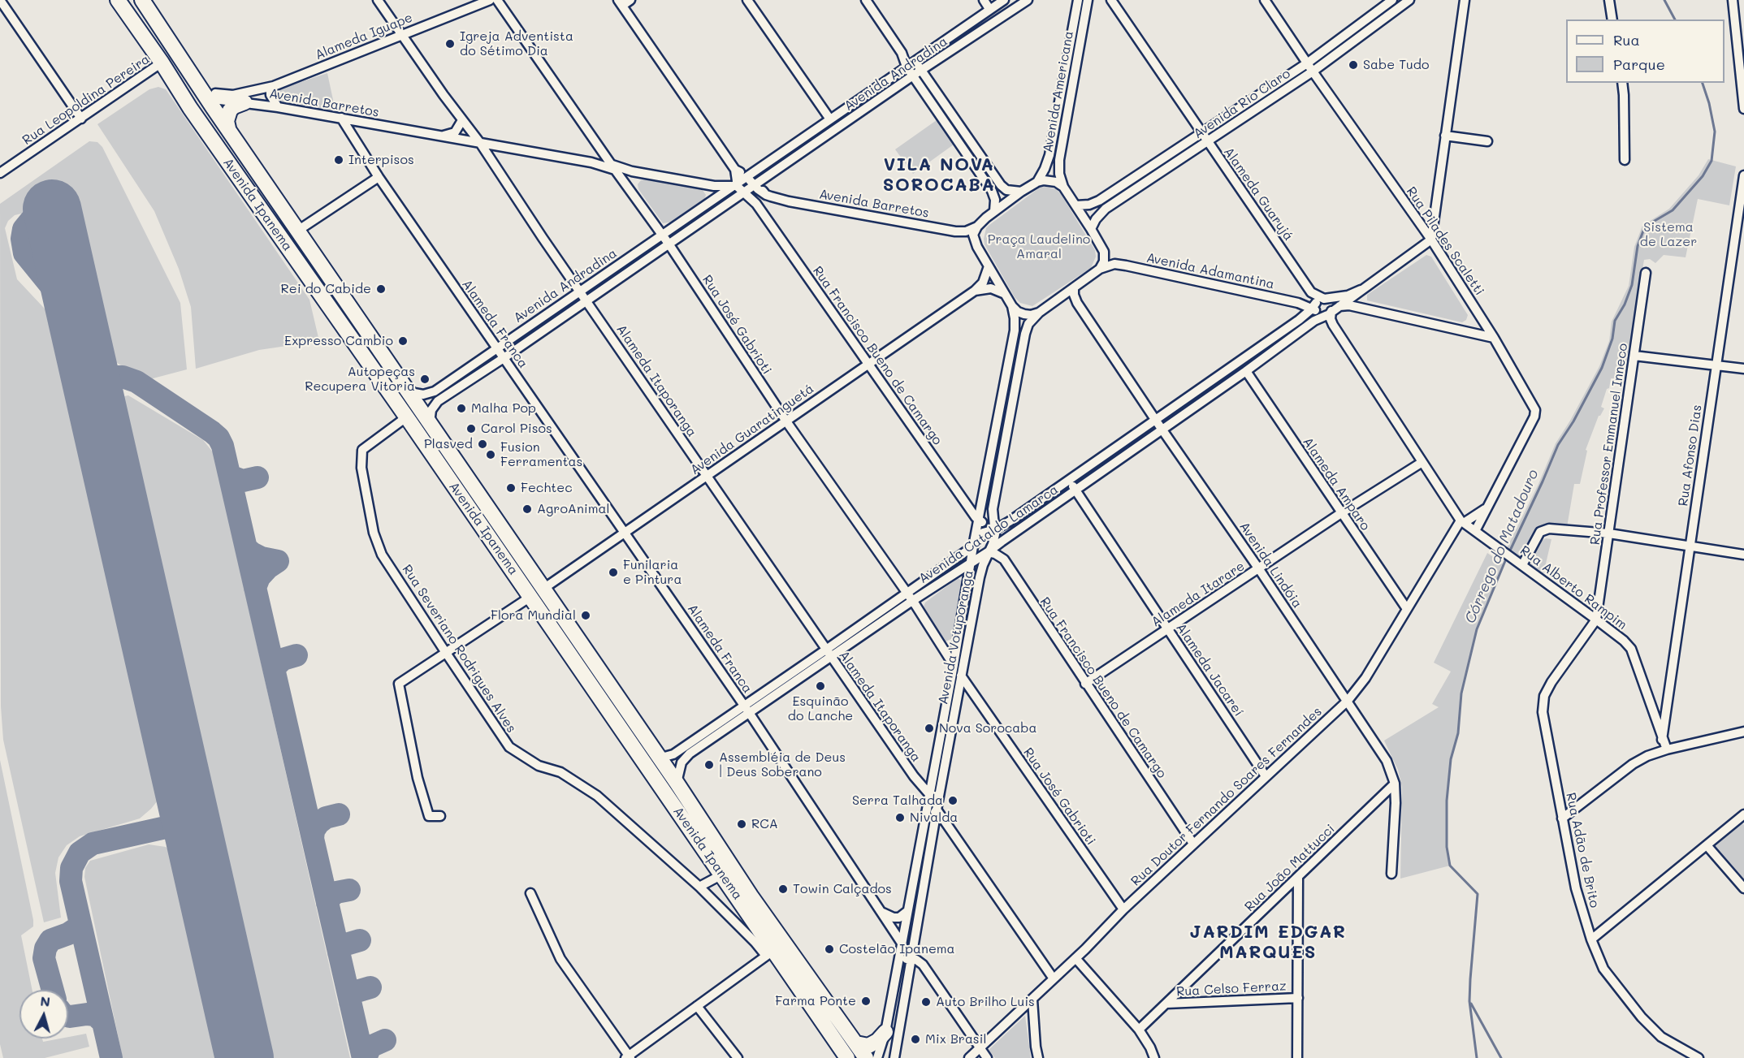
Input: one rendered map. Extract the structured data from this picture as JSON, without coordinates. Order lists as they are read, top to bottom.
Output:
{
  "streets": {
    "main road": ["Avenida Ipanema"],
    "street": [
      "Alameda Iguape",
      "Avenida Andradina",
      "Avenida Americana",
      "Rua Leopoldina Pereira",
      "Avenida Barretos",
      "Avenida Rio Claro",
      "Alameda Guarujá",
      "Rua Pilades Scaletti",
      "Avenida Adamantina",
      "Alameda Franca",
      "Rua José Gabrioti",
      "Rua Francisco Bueno de Camargo",
      "Alameda Itaporanga",
      "Avenida Guaratinguetá",
      "Rua Professor Emmanuel Inneco",
      "Rua Afonso Dias",
      "Alameda Amparo",
      "Avenida Cataldo Lamarca",
      "Avenida Lindóia",
      "Rua Alberto Rampim",
      "Alameda Itarare",
      "Avenida Votuporanga",
      "Rua Severiano Rodrigues Alves",
      "Alameda Jacareí",
      "Rua Doutor Fernando Soares Fernandes",
      "Rua Adão de Brito",
      "Rua João Mattucci",
      "Rua Celso Ferraz"
    ]
  },
  "crossings": [
    ["Alameda Iguape", "Avenida Barretos"],
    ["Alameda Iguape", "Avenida Ipanema"],
    ["Alameda Iguape", "Alameda Itaporanga"],
    ["Avenida Andradina", "Avenida Barretos"],
    ["Avenida Andradina", "Avenida Ipanema"],
    ["Avenida Andradina", "Alameda Franca"],
    ["Avenida Andradina", "Rua José Gabrioti"],
    ["Avenida Andradina", "Rua Francisco Bueno de Camargo"],
    ["Avenida Andradina", "Alameda Itaporanga"],
    ["Avenida Americana", "Avenida Barretos"],
    ["Avenida Americana", "Avenida Rio Claro"],
    ["Avenida Americana", "Avenida Adamantina"],
    ["Avenida Americana", "Avenida Guaratinguetá"],
    ["Avenida Americana", "Avenida Lindóia"],
    ["Avenida Americana", "Avenida Votuporanga"],
    ["Rua Leopoldina Pereira", "Avenida Ipanema"],
    ["Avenida Barretos", "Avenida Rio Claro"],
    ["Avenida Barretos", "Avenida Ipanema"],
    ["Avenida Barretos", "Avenida Adamantina"],
    ["Avenida Barretos", "Alameda Franca"],
    ["Avenida Barretos", "Rua José Gabrioti"],
    ["Avenida Barretos", "Alameda Itaporanga"],
    ["Avenida Barretos", "Avenida Guaratinguetá"],
    ["Avenida Barretos", "Avenida Lindóia"],
    ["Avenida Barretos", "Avenida Votuporanga"],
    ["Avenida Rio Claro", "Alameda Guarujá"],
    ["Avenida Rio Claro", "Rua Pilades Scaletti"],
    ["Avenida Rio Claro", "Avenida Adamantina"],
    ["Avenida Rio Claro", "Avenida Guaratinguetá"],
    ["Avenida Rio Claro", "Avenida Lindóia"],
    ["Avenida Rio Claro", "Avenida Votuporanga"],
    ["Alameda Guarujá", "Avenida Adamantina"],
    ["Alameda Guarujá", "Avenida Cataldo Lamarca"],
    ["Avenida Ipanema", "Avenida Guaratinguetá"],
    ["Avenida Ipanema", "Avenida Cataldo Lamarca"],
    ["Avenida Ipanema", "Rua Severiano Rodrigues Alves"],
    ["Rua Pilades Scaletti", "Avenida Cataldo Lamarca"],
    ["Rua Pilades Scaletti", "Rua Alberto Rampim"],
    ["Rua Pilades Scaletti", "Rua Doutor Fernando Soares Fernandes"],
    ["Avenida Adamantina", "Avenida Guaratinguetá"],
    ["Avenida Adamantina", "Avenida Cataldo Lamarca"],
    ["Avenida Adamantina", "Avenida Lindóia"],
    ["Avenida Adamantina", "Avenida Votuporanga"],
    ["Alameda Franca", "Avenida Guaratinguetá"],
    ["Alameda Franca", "Avenida Cataldo Lamarca"],
    ["Alameda Franca", "Avenida Votuporanga"],
    ["Rua José Gabrioti", "Avenida Guaratinguetá"],
    ["Rua José Gabrioti", "Avenida Cataldo Lamarca"],
    ["Rua José Gabrioti", "Avenida Votuporanga"],
    ["Rua José Gabrioti", "Rua Doutor Fernando Soares Fernandes"],
    ["Rua Francisco Bueno de Camargo", "Avenida Guaratinguetá"],
    ["Rua Francisco Bueno de Camargo", "Avenida Cataldo Lamarca"],
    ["Rua Francisco Bueno de Camargo", "Alameda Itarare"],
    ["Rua Francisco Bueno de Camargo", "Avenida Votuporanga"],
    ["Rua Francisco Bueno de Camargo", "Rua Doutor Fernando Soares Fernandes"],
    ["Alameda Itaporanga", "Avenida Guaratinguetá"],
    ["Alameda Itaporanga", "Avenida Cataldo Lamarca"],
    ["Alameda Itaporanga", "Avenida Votuporanga"],
    ["Avenida Guaratinguetá", "Avenida Lindóia"],
    ["Avenida Guaratinguetá", "Avenida Votuporanga"],
    ["Rua Professor Emmanuel Inneco", "Rua Alberto Rampim"],
    ["Rua Professor Emmanuel Inneco", "Rua Adão de Brito"],
    ["Rua Afonso Dias", "Rua Alberto Rampim"],
    ["Alameda Amparo", "Avenida Cataldo Lamarca"],
    ["Alameda Amparo", "Alameda Itarare"],
    ["Alameda Amparo", "Rua Doutor Fernando Soares Fernandes"],
    ["Avenida Cataldo Lamarca", "Avenida Lindóia"],
    ["Avenida Cataldo Lamarca", "Avenida Votuporanga"],
    ["Avenida Cataldo Lamarca", "Alameda Jacareí"],
    ["Avenida Lindóia", "Alameda Itarare"],
    ["Avenida Lindóia", "Avenida Votuporanga"],
    ["Avenida Lindóia", "Rua Doutor Fernando Soares Fernandes"],
    ["Avenida Lindóia", "Rua João Mattucci"],
    ["Rua Alberto Rampim", "Rua Doutor Fernando Soares Fernandes"],
    ["Rua Alberto Rampim", "Rua Adão de Brito"],
    ["Alameda Itarare", "Alameda Jacareí"],
    ["Alameda Jacareí", "Rua Doutor Fernando Soares Fernandes"],
    ["Rua João Mattucci", "Rua Celso Ferraz"]
  ],
  "districts": ["VILA NOVA SOROCABA", "JARDIM EDGAR MARQUES"],
  "water": ["Córrego do Matadouro"],
  "parks": ["Sistema de Lazer", "Praça Laudelino Amaral"],
  "places": [
    "Igreja Adventista do Sétimo Dia",
    "Sabe Tudo",
    "Interpisos",
    "Rei do Cabide",
    "Expresso Cambio",
    "Autopeças Recupera Vitoria",
    "Malha Pop",
    "Carol Pisos",
    "Plasved",
    "Fusion Ferramentas",
    "Fechtec",
    "AgroAnimal",
    "Funilaria e Pintura",
    "Flora Mundial",
    "Esquinão do Lanche",
    "Nova Sorocaba",
    "Assembléia de Deus | Deus Soberano",
    "Serra Talhada",
    "Nivalda",
    "RCA",
    "Towin Calçados",
    "Costelão Ipanema",
    "Farma Ponte",
    "Auto Brilho Luis",
    "Mix Brasil"
  ],
  "legend": ["Rua", "Parque"],
  "north": "top"
}
